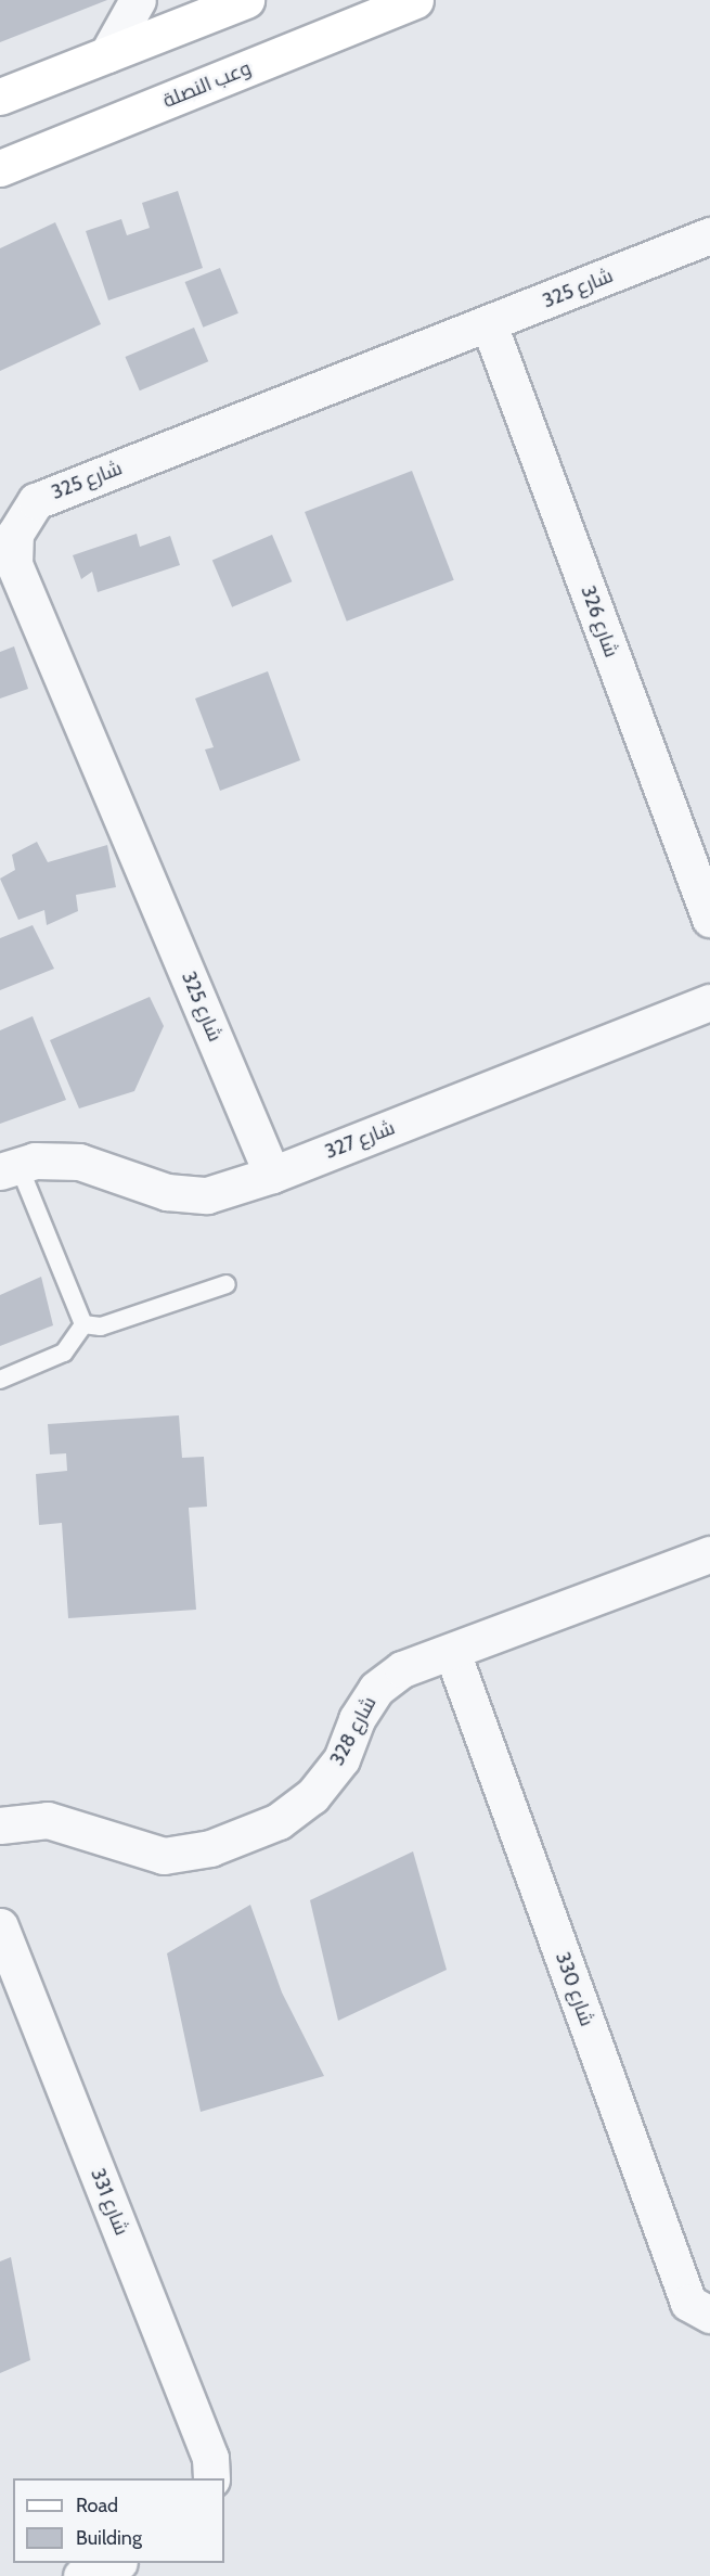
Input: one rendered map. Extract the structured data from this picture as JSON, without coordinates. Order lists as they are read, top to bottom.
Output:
{
  "streets": {
    "street": [
      "وعب النصلة",
      "شارع 325",
      "شارع 326",
      "شارع 327",
      "شارع 328",
      "شارع 330",
      "شارع 331"
    ]
  },
  "crossings": [
    ["شارع 325", "شارع 326"],
    ["شارع 325", "شارع 327"],
    ["شارع 328", "شارع 330"]
  ],
  "legend": ["Road", "Building"]
}
